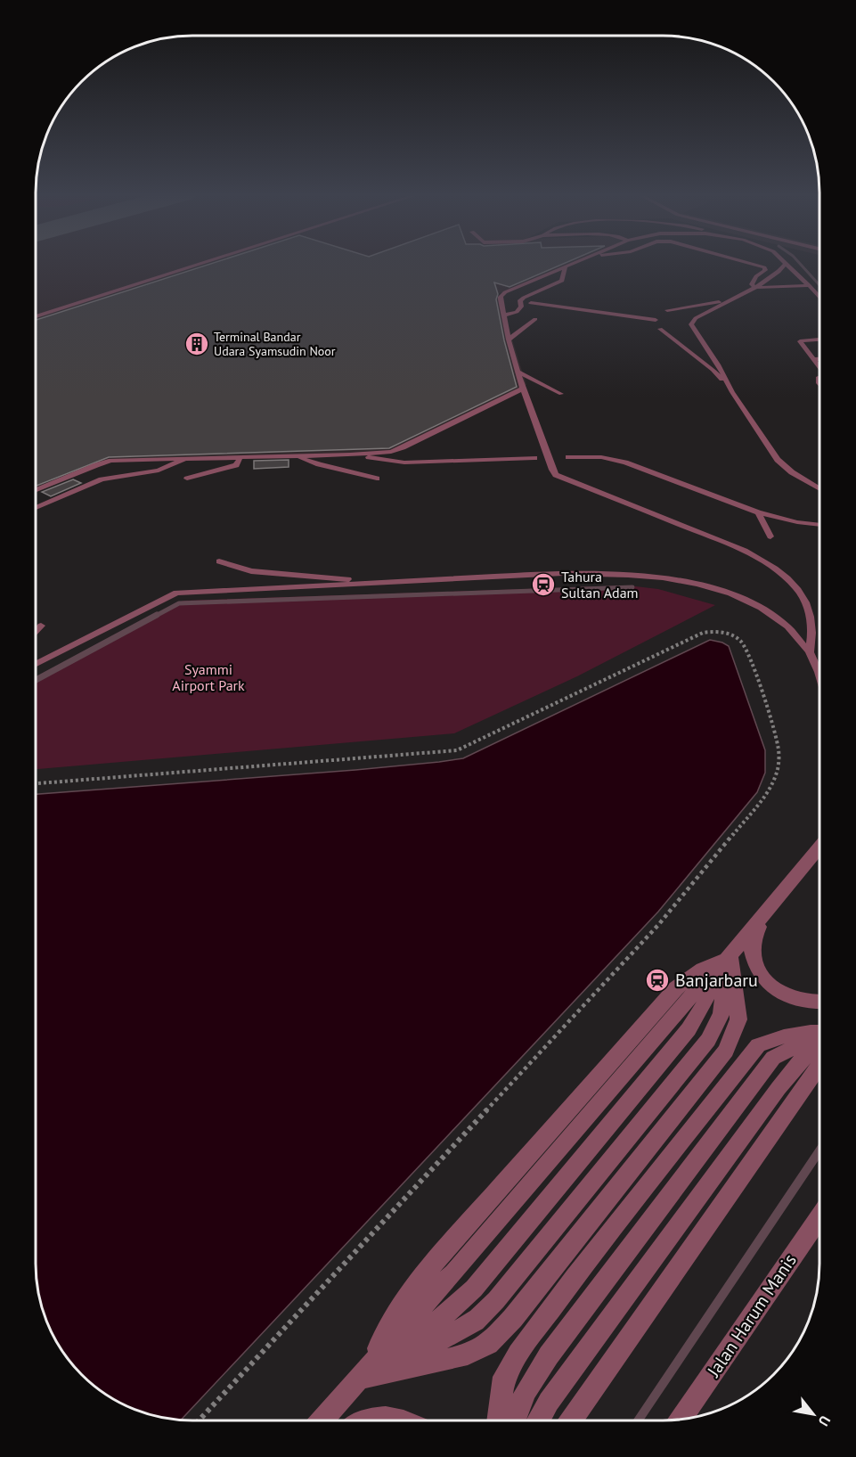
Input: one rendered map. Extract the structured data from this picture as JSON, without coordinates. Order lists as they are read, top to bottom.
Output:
{
  "streets": {
    "street": ["Jalan Harum Manis"]
  },
  "parks": ["Syammi Airport Park"],
  "places": {
    "building": ["Terminal Bandar Udara Syamsudin Noor"],
    "station": ["Tahura Sultan Adam", "Banjarbaru"]
  },
  "north": "bottom right"
}
